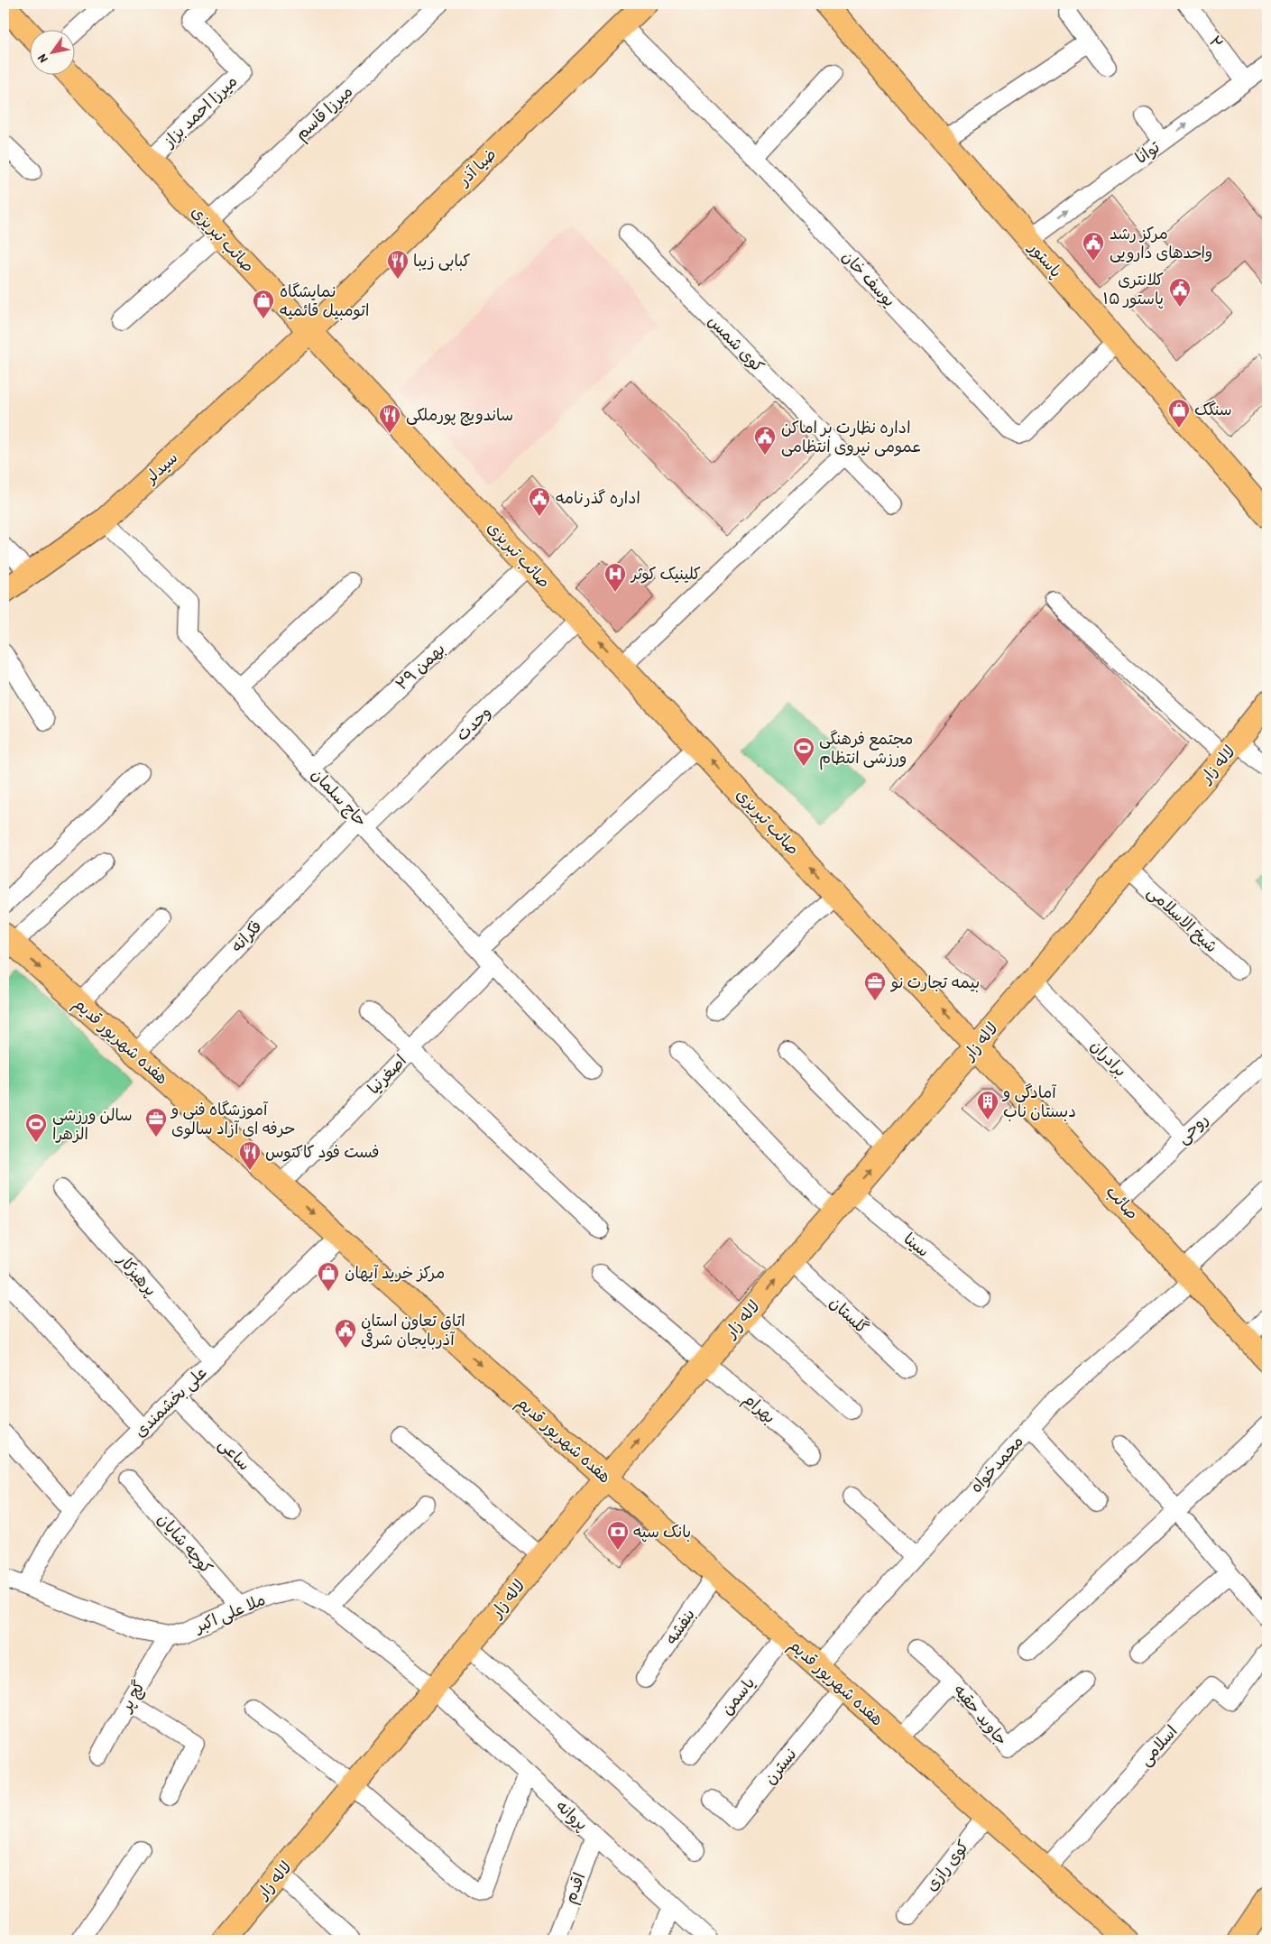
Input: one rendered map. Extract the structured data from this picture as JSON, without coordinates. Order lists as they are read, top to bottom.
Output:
{
  "streets": {
    "main road": [
      "ضیا آذر",
      "صائب تبریزی",
      "پاستور",
      "سیدلر",
      "لاله زار",
      "هفده شهریور قدیم",
      "صائب"
    ],
    "street": [
      "۲",
      "میرزا احمد بزاز",
      "میرزا قاسم",
      "توانا",
      "یوسف خان",
      "کوی شمس",
      "۲۹ بهمن",
      "وحدت",
      "حاج سلمان",
      "شیخ الاسلامی",
      "فکرانه",
      "برادران",
      "اصغرنیا",
      "روحی",
      "سینا",
      "پرهیزکار",
      "گلستان",
      "علی بخشمندی",
      "بهرام",
      "ساعی",
      "محمدخواه",
      "کوچه شایان",
      "ملا علی اکبر",
      "بنفشه",
      "گچ پر",
      "یاسمن",
      "جاوید حقیه",
      "اسلامی",
      "نسترن",
      "پروانه",
      "کوی رازی",
      "اقدم"
    ]
  },
  "crossings": [
    ["۲", "توانا"],
    ["میرزا احمد بزاز", "صائب تبریزی"],
    ["میرزا قاسم", "صائب تبریزی"],
    ["توانا", "پاستور"],
    ["ضیا آذر", "صائب تبریزی"],
    ["ضیا آذر", "یوسف خان"],
    ["ضیا آذر", "سیدلر"],
    ["صائب تبریزی", "سیدلر"],
    ["صائب تبریزی", "۲۹ بهمن"],
    ["صائب تبریزی", "وحدت"],
    ["صائب تبریزی", "لاله زار"],
    ["صائب تبریزی", "صائب"],
    ["پاستور", "یوسف خان"],
    ["سیدلر", "حاج سلمان"],
    ["۲۹ بهمن", "حاج سلمان"],
    ["وحدت", "حاج سلمان"],
    ["وحدت", "فکرانه"],
    ["لاله زار", "شیخ الاسلامی"],
    ["لاله زار", "هفده شهریور قدیم"],
    ["لاله زار", "برادران"],
    ["لاله زار", "صائب"],
    ["لاله زار", "سینا"],
    ["لاله زار", "گلستان"],
    ["لاله زار", "بهرام"],
    ["لاله زار", "ملا علی اکبر"],
    ["لاله زار", "پروانه"],
    ["حاج سلمان", "فکرانه"],
    ["حاج سلمان", "اصغرنیا"],
    ["فکرانه", "هفده شهریور قدیم"],
    ["هفده شهریور قدیم", "اصغرنیا"],
    ["هفده شهریور قدیم", "علی بخشمندی"],
    ["هفده شهریور قدیم", "محمدخواه"],
    ["هفده شهریور قدیم", "بنفشه"],
    ["هفده شهریور قدیم", "یاسمن"],
    ["هفده شهریور قدیم", "جاوید حقیه"],
    ["هفده شهریور قدیم", "اسلامی"],
    ["هفده شهریور قدیم", "نسترن"],
    ["هفده شهریور قدیم", "کوی رازی"],
    ["برادران", "روحی"],
    ["روحی", "صائب"],
    ["صائب", "محمدخواه"],
    ["پرهیزکار", "علی بخشمندی"],
    ["علی بخشمندی", "ساعی"],
    ["علی بخشمندی", "ملا علی اکبر"],
    ["کوچه شایان", "ملا علی اکبر"],
    ["ملا علی اکبر", "گچ پر"],
    ["ملا علی اکبر", "پروانه"],
    ["پروانه", "اقدم"]
  ],
  "one_way": ["صائب تبریزی", "هفده شهریور قدیم"],
  "places": {
    "public building": [
      "مرکز رشد واحدهای دارویی",
      "کلانتری ۱۵ پاستور",
      "اداره نظارت بر اماکن عمومی نیروی انتظامی",
      "اداره گذرنامه",
      "اتاق تعاون استان آذربایجان شرقی"
    ],
    "restaurant": ["کبابی زیبا", "ساندویچ پورملکی", "فست فود کاکتوس"],
    "shop": ["نمایشگاه اتومبیل قائمیه", "سنگک", "مرکز خرید آیهان"],
    "hospital": ["کلینیک کوثر"],
    "sports": ["مجتمع فرهنگی ورزشی انتظام", "سالن ورزشی الزهرا"],
    "office": ["بیمه تجارت نو", "آموزشگاه فنی و حرفه ای آزاد سالوی"],
    "building": ["آمادگی و دبستان ناب"],
    "bank": ["بانک سپه"]
  },
  "north": "bottom left"
}
